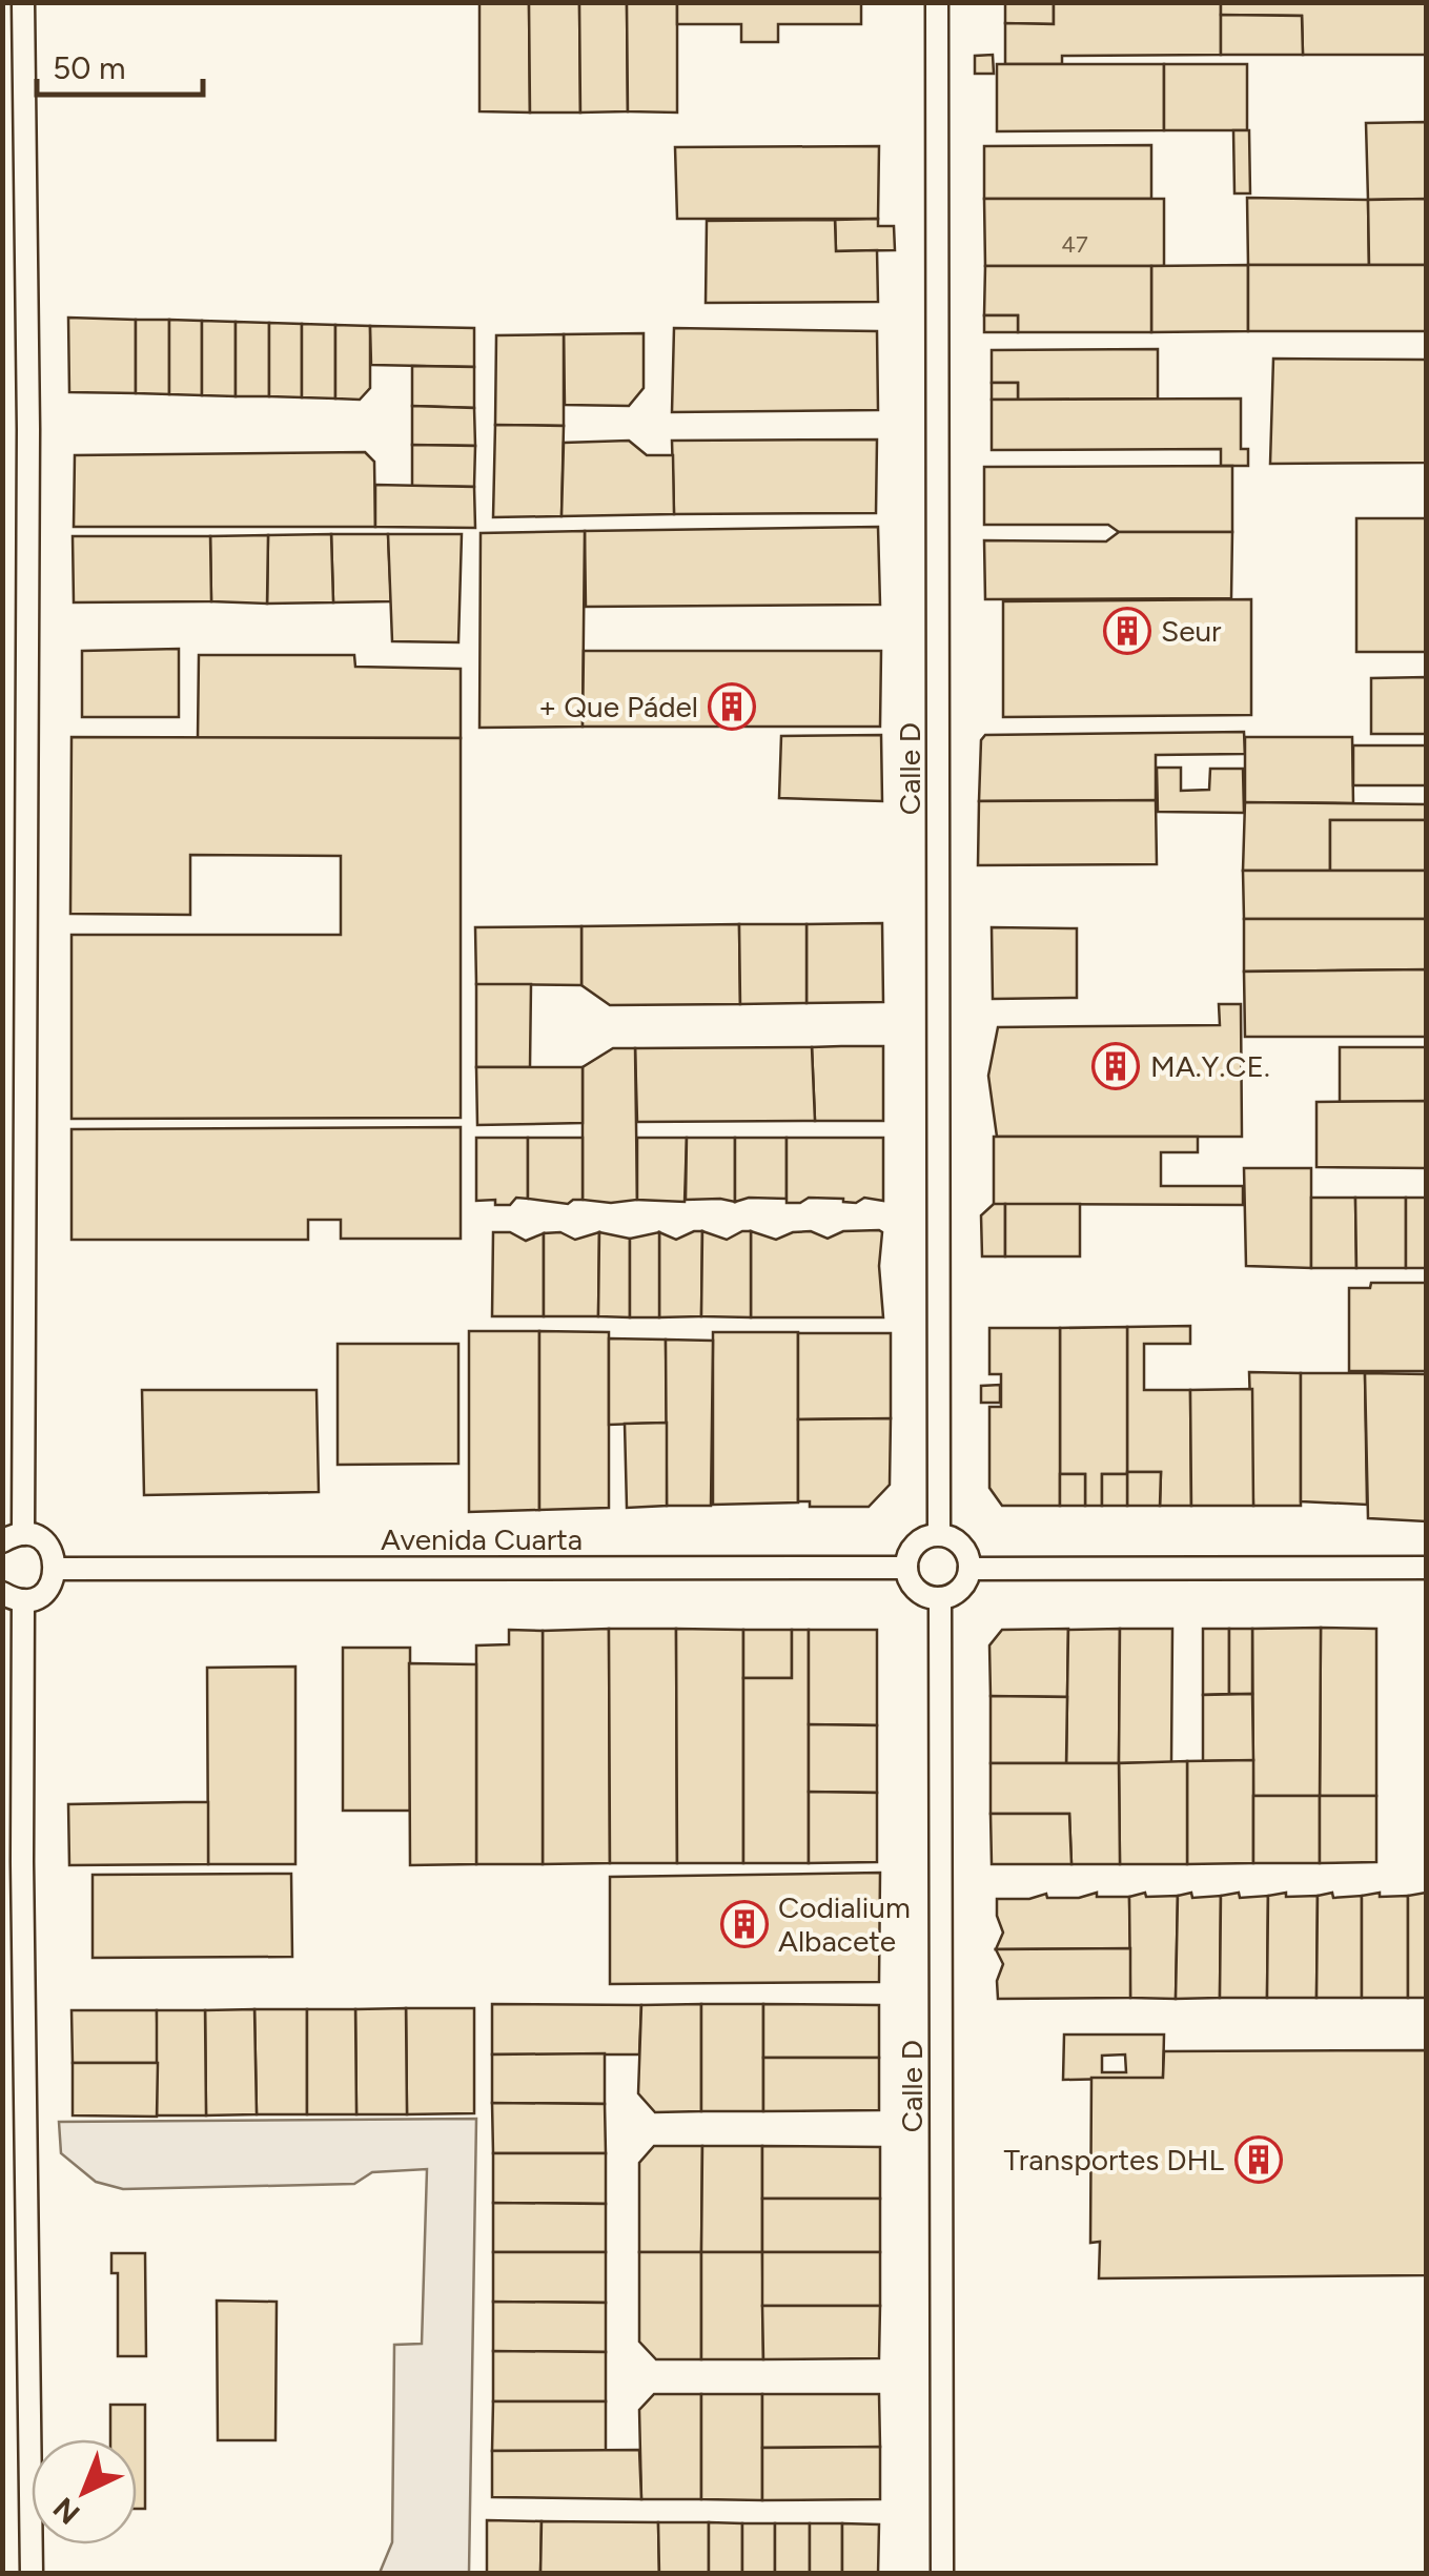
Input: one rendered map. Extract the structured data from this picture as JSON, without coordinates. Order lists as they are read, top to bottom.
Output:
{
  "streets": {
    "street": ["Calle D", "Avenida Cuarta"]
  },
  "crossings": [
    ["Calle D", "Avenida Cuarta"]
  ],
  "places": {
    "building": [
      "Seur",
      "+ Que Pádel",
      "MA.Y.CE.",
      "Codialium Albacete",
      "Transportes DHL"
    ]
  },
  "house_numbers": ["47"],
  "scale_bar": "50 m",
  "north": "bottom left"
}
